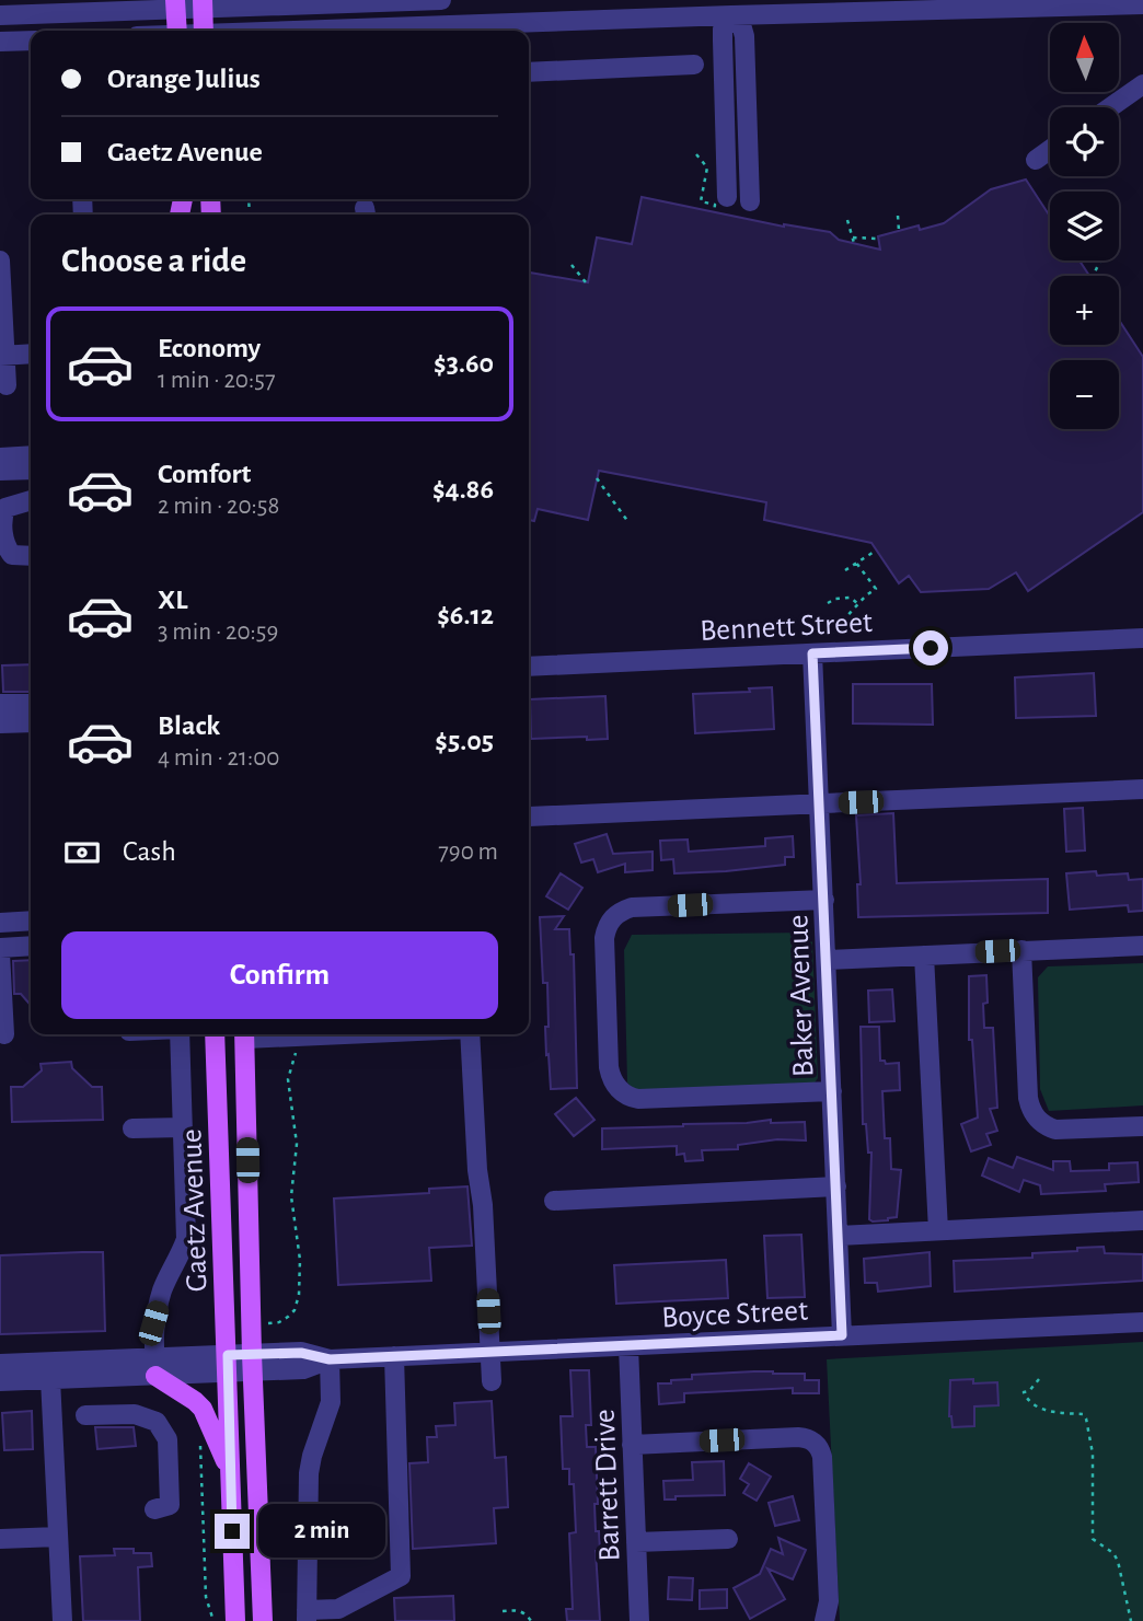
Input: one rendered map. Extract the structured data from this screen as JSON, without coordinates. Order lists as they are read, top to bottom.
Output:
{
  "streets": {
    "main road": ["Gaetz Avenue"],
    "street": [
      "Bennett Street",
      "Baker Avenue",
      "Boyce Street",
      "Barrett Drive"
    ]
  },
  "crossings": [
    ["Bennett Street", "Baker Avenue"],
    ["Baker Avenue", "Boyce Street"],
    ["Gaetz Avenue", "Boyce Street"],
    ["Boyce Street", "Barrett Drive"]
  ],
  "north": "top",
  "page": {
    "map_buttons": ["+", "−"],
    "banner": ["Orange Julius", "Gaetz Avenue"],
    "heading": "Choose a ride",
    "list": [
      {
        "name": "Economy",
        "note": "1 min · 20:57",
        "value": "$3.60"
      },
      {
        "name": "Comfort",
        "note": "2 min · 20:58",
        "value": "$4.86"
      },
      {
        "name": "XL",
        "note": "3 min · 20:59",
        "value": "$6.12"
      },
      {
        "name": "Black",
        "note": "4 min · 21:00",
        "value": "$5.05"
      }
    ],
    "pay": ["Cash", "790 m"],
    "buttons": "Confirm",
    "bubble": "2 min"
  }
}
